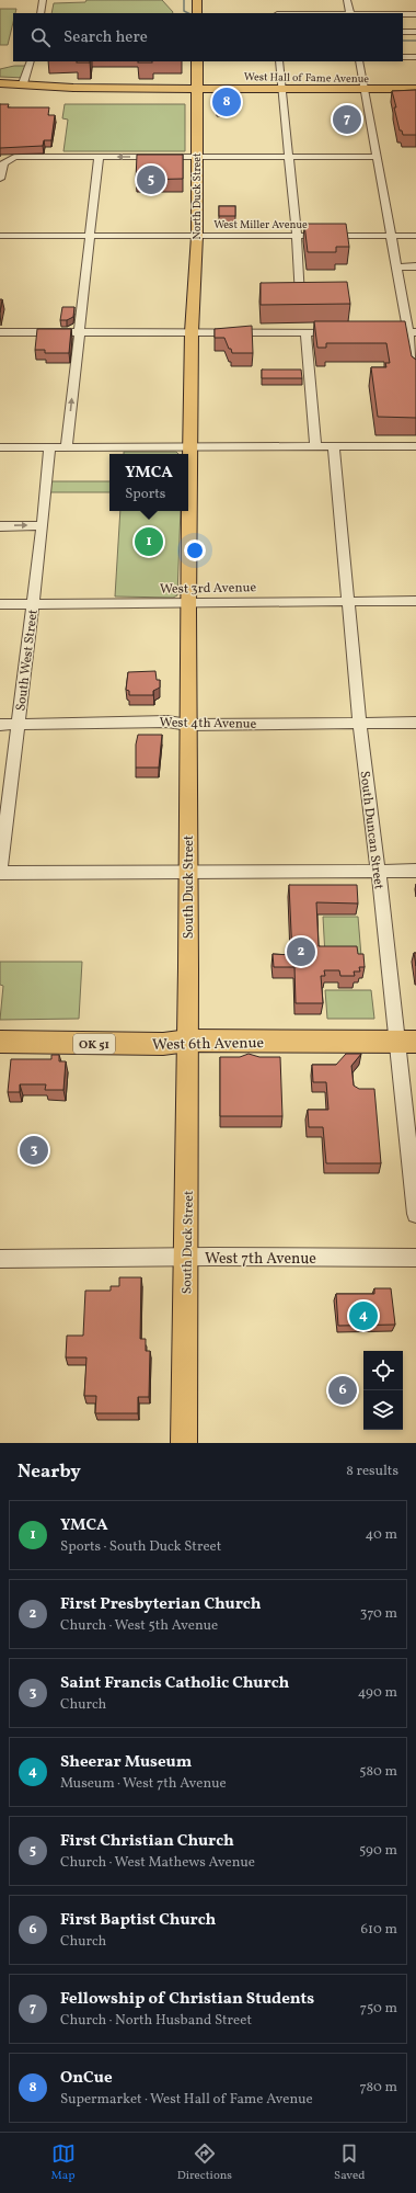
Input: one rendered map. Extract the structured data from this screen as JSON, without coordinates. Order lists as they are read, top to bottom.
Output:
{
  "streets": {
    "highway": ["West 6th Avenue", "OK 51"],
    "main road": ["West Hall of Fame Avenue", "North Duck Street", "South Duck Street"],
    "street": [
      "West Miller Avenue",
      "West 3rd Avenue",
      "South West Street",
      "West 4th Avenue",
      "South Duncan Street",
      "West 7th Avenue"
    ]
  },
  "crossings": [
    ["West Hall of Fame Avenue", "North Duck Street"],
    ["North Duck Street", "West Miller Avenue"],
    ["North Duck Street", "South Duck Street"],
    ["West 3rd Avenue", "South West Street"],
    ["West 3rd Avenue", "South Duncan Street"],
    ["West 3rd Avenue", "South Duck Street"],
    ["South West Street", "West 4th Avenue"],
    ["West 4th Avenue", "South Duncan Street"],
    ["West 4th Avenue", "South Duck Street"],
    ["South Duncan Street", "West 6th Avenue"],
    ["South Duck Street", "West 6th Avenue"],
    ["South Duck Street", "West 7th Avenue"]
  ],
  "page": {
    "search": "Search here",
    "pins": [
      "8",
      "7",
      "5",
      "1",
      "2",
      "3",
      "4",
      "6"
    ],
    "popup": ["YMCA", "Sports"],
    "heading": ["Nearby", "8 results"],
    "list": [
      {
        "mark": "1",
        "name": "YMCA",
        "note": "Sports · South Duck Street",
        "value": "40 m"
      },
      {
        "mark": "2",
        "name": "First Presbyterian Church",
        "note": "Church · West 5th Avenue",
        "value": "370 m"
      },
      {
        "mark": "3",
        "name": "Saint Francis Catholic Church",
        "note": "Church",
        "value": "490 m"
      },
      {
        "mark": "4",
        "name": "Sheerar Museum",
        "note": "Museum · West 7th Avenue",
        "value": "580 m"
      },
      {
        "mark": "5",
        "name": "First Christian Church",
        "note": "Church · West Mathews Avenue",
        "value": "590 m"
      },
      {
        "mark": "6",
        "name": "First Baptist Church",
        "note": "Church",
        "value": "610 m"
      },
      {
        "mark": "7",
        "name": "Fellowship of Christian Students",
        "note": "Church · North Husband Street",
        "value": "750 m"
      },
      {
        "mark": "8",
        "name": "OnCue",
        "note": "Supermarket · West Hall of Fame Avenue",
        "value": "780 m"
      }
    ],
    "nav": ["Map", "Directions", "Saved"]
  }
}
